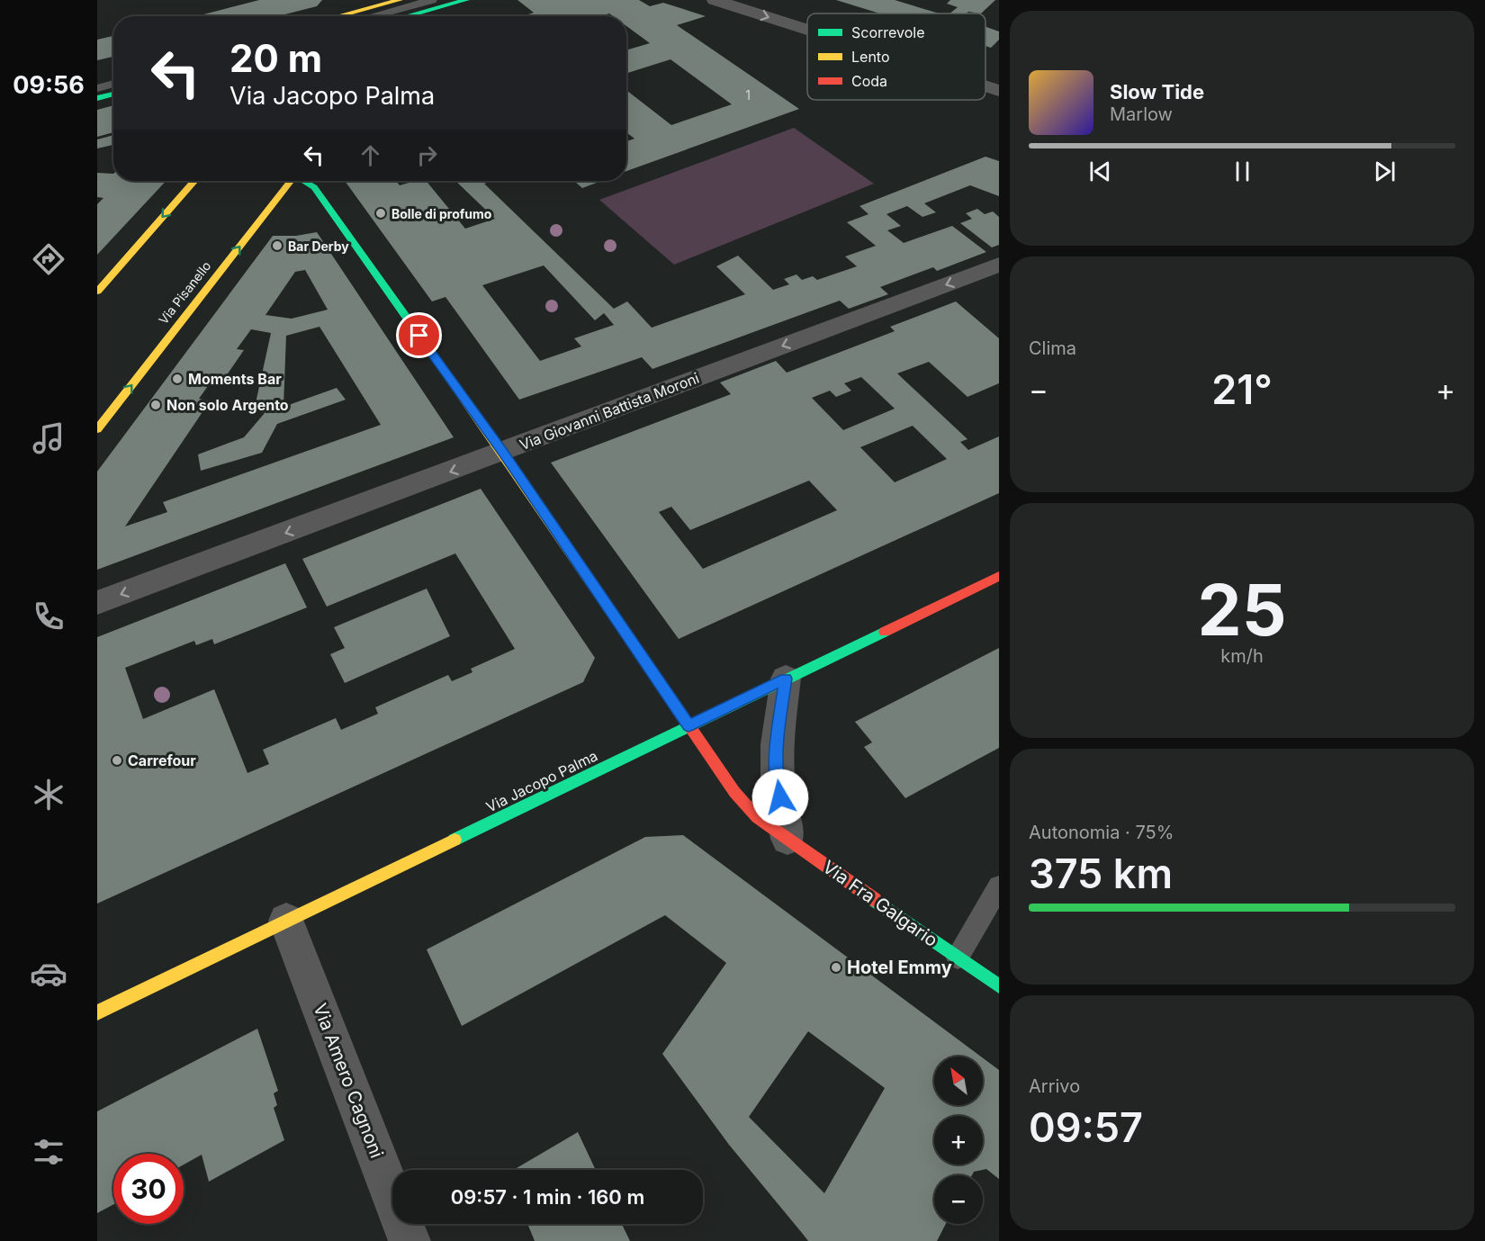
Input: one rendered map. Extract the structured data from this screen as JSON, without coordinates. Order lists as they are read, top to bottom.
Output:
{
  "streets": {
    "street": [
      "Via Pisanello",
      "Via Giovanni Battista Moroni",
      "Via Jacopo Palma",
      "Via Fra Galgario",
      "Via Amero Cagnoni"
    ]
  },
  "crossings": [
    ["Via Giovanni Battista Moroni", "Via Fra Galgario"],
    ["Via Jacopo Palma", "Via Fra Galgario"],
    ["Via Jacopo Palma", "Via Amero Cagnoni"]
  ],
  "one_way": ["Via Giovanni Battista Moroni"],
  "places": [
    "Bolle di profumo",
    "Bar Derby",
    "Moments Bar",
    "Non solo Argento",
    "Carrefour",
    "Hotel Emmy"
  ],
  "house_numbers": ["1"],
  "legend": ["Scorrevole", "Lento", "Coda"],
  "north": "top left",
  "page": {
    "tabs": "09:56",
    "turn": ["20 m", "Via Jacopo Palma"],
    "song": ["Slow Tide", "Marlow"],
    "tile": [
      "Clima",
      ["25", "km/h"],
      ["Autonomia · 75%", "375 km"],
      ["Arrivo", "09:57"]
    ],
    "heat": ["−", "21°", "+"],
    "map_buttons": ["+", "−"],
    "limit": "30",
    "trip": "09:57 · 1 min · 160 m"
  }
}
